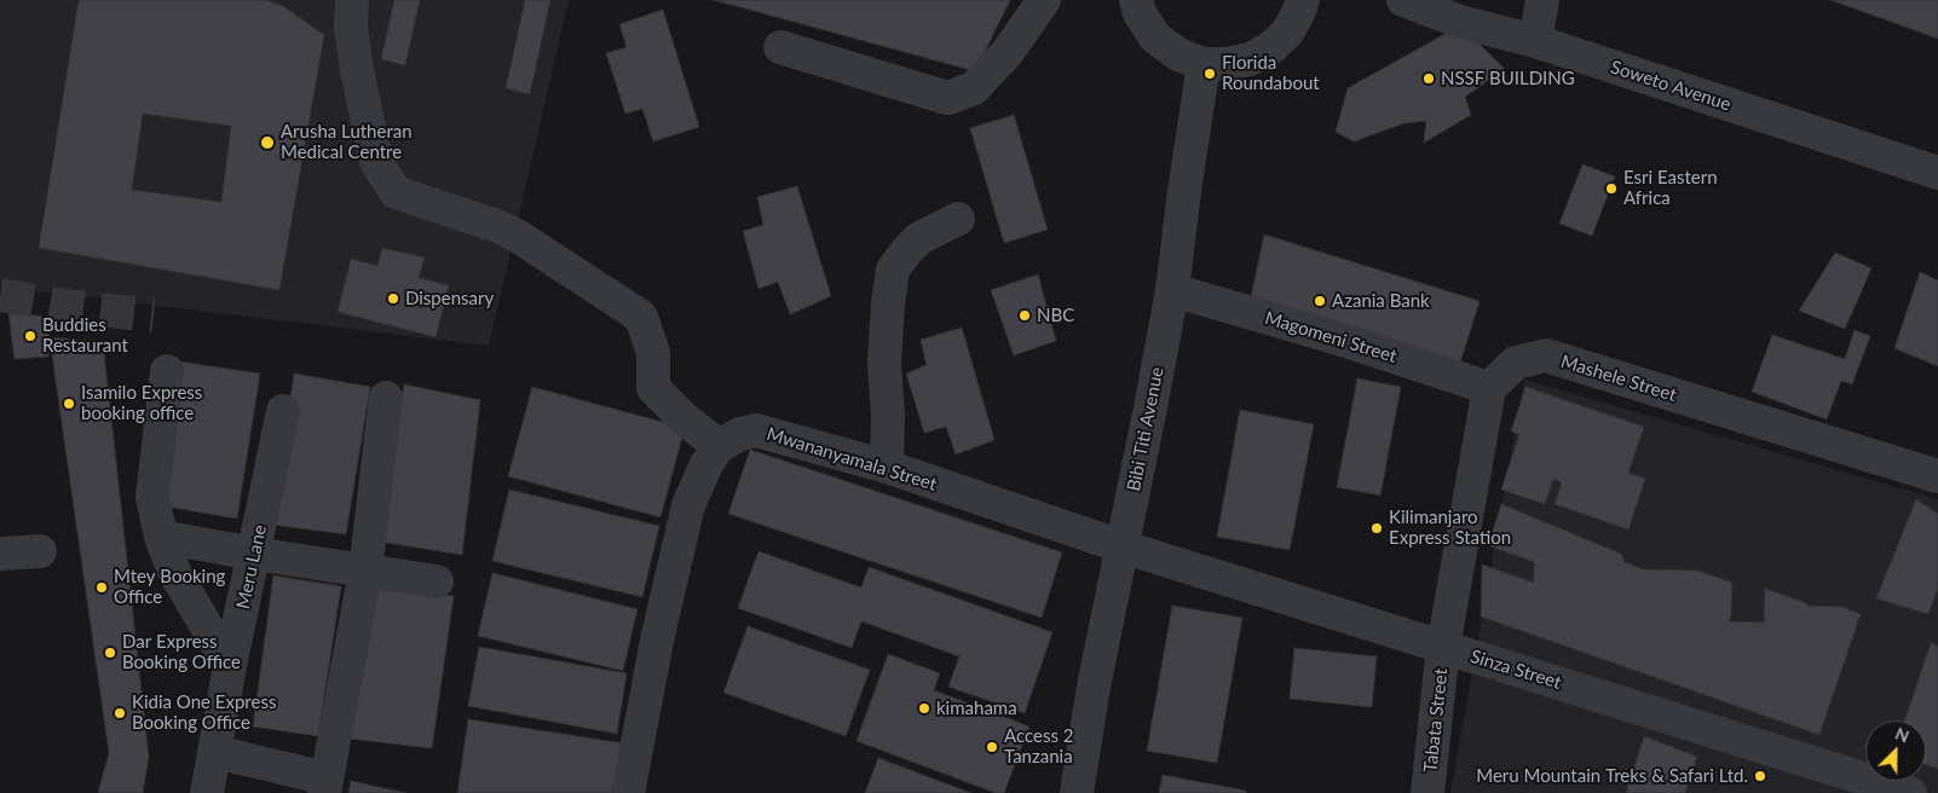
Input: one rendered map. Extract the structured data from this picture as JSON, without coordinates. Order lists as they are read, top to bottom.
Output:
{
  "streets": {
    "street": [
      "Soweto Avenue",
      "Magomeni Street",
      "Mashele Street",
      "Bibi Titi Avenue",
      "Mwananyamala Street",
      "Meru Lane",
      "Sinza Street",
      "Tabata Street"
    ]
  },
  "crossings": [
    ["Magomeni Street", "Mashele Street"],
    ["Magomeni Street", "Bibi Titi Avenue"],
    ["Bibi Titi Avenue", "Mwananyamala Street"],
    ["Bibi Titi Avenue", "Sinza Street"],
    ["Mwananyamala Street", "Sinza Street"],
    ["Sinza Street", "Tabata Street"]
  ],
  "places": [
    "Florida Roundabout",
    "NSSF BUILDING",
    "Arusha Lutheran Medical Centre",
    "Esri Eastern Africa",
    "Dispensary",
    "Azania Bank",
    "NBC",
    "Buddies Restaurant",
    "Isamilo Express booking office",
    "Kilimanjaro Express Station",
    "Mtey Booking Office",
    "Dar Express Booking Office",
    "kimahama",
    "Kidia One Express Booking Office",
    "Access 2 Tanzania",
    "Meru Mountain Treks & Safari Ltd."
  ],
  "north": "top right"
}
